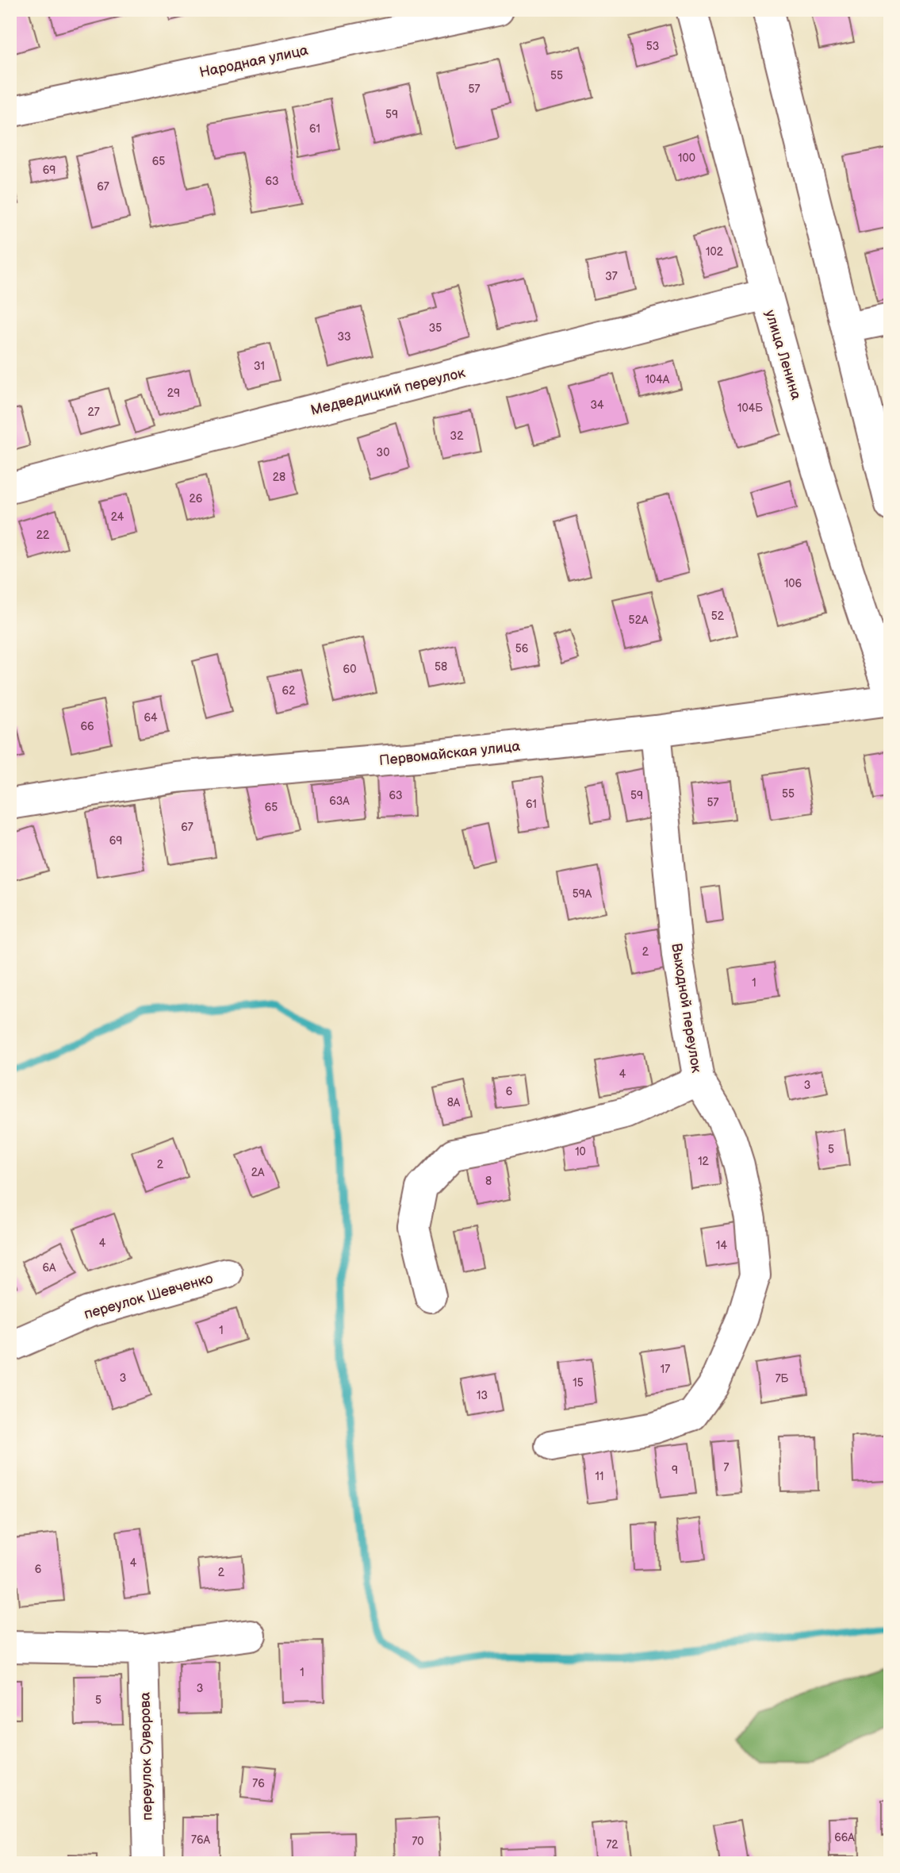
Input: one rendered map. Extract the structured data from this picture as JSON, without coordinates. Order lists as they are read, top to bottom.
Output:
{
  "streets": {
    "street": [
      "Народная улица",
      "улица Ленина",
      "Медведицкий переулок",
      "Первомайская улица",
      "Выходной переулок",
      "переулок Шевченко",
      "переулок Суворова"
    ]
  },
  "crossings": [
    ["улица Ленина", "Медведицкий переулок"],
    ["Первомайская улица", "Выходной переулок"]
  ],
  "house_numbers": [
    "53",
    "55",
    "57",
    "59",
    "61",
    "100",
    "65",
    "69",
    "63",
    "67",
    "102",
    "37",
    "35",
    "33",
    "31",
    "104А",
    "29",
    "34",
    "104Б",
    "27",
    "32",
    "30",
    "28",
    "26",
    "24",
    "22",
    "106",
    "52",
    "52А",
    "56",
    "58",
    "60",
    "62",
    "64",
    "66",
    "55",
    "63",
    "59",
    "63А",
    "57",
    "61",
    "65",
    "67",
    "69",
    "59А",
    "2",
    "1",
    "4",
    "3",
    "6",
    "8А",
    "5",
    "10",
    "12",
    "2",
    "2А",
    "8",
    "4",
    "14",
    "6А",
    "1",
    "17",
    "3",
    "7Б",
    "15",
    "13",
    "7",
    "9",
    "11",
    "4",
    "6",
    "2",
    "1",
    "3",
    "5",
    "76",
    "66А",
    "76А",
    "70",
    "72"
  ]
}
